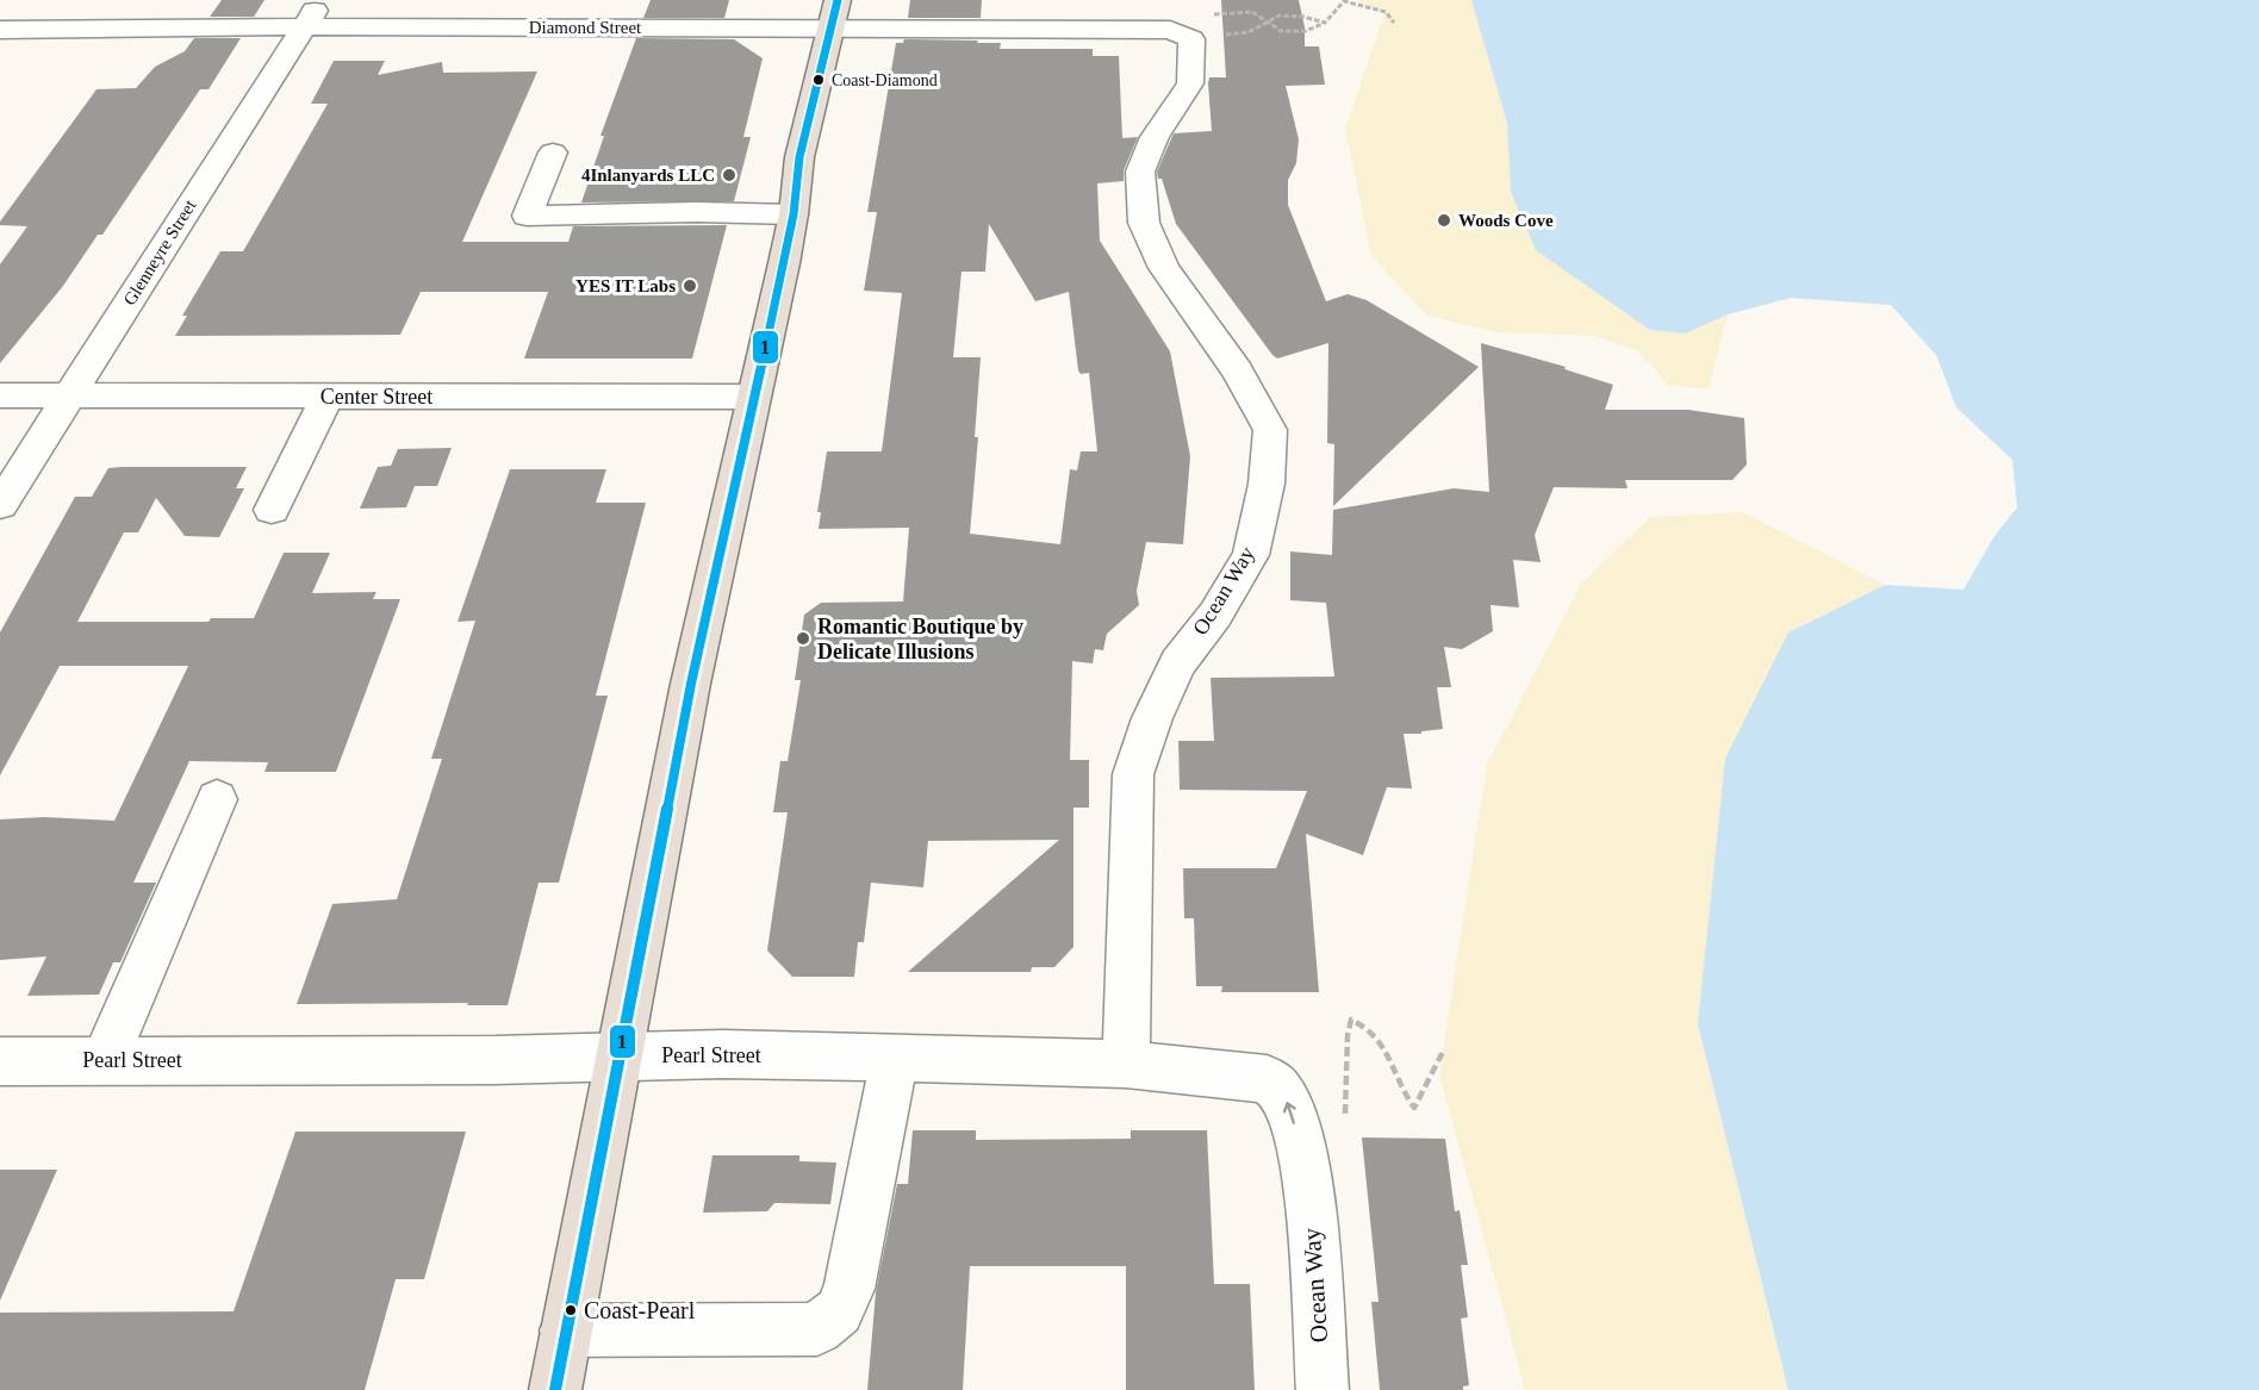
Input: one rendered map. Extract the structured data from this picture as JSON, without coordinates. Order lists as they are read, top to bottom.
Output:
{
  "streets": {
    "street": [
      "Diamond Street",
      "Glenneyre Street",
      "Center Street",
      "Ocean Way",
      "Pearl Street"
    ]
  },
  "crossings": [
    ["Diamond Street", "Glenneyre Street"],
    ["Diamond Street", "Ocean Way"],
    ["Glenneyre Street", "Center Street"],
    ["Ocean Way", "Pearl Street"]
  ],
  "places": [
    "Coast-Diamond",
    "4Inlanyards LLC",
    "Woods Cove",
    "YES IT Labs",
    "Romantic Boutique by Delicate Illusions",
    "Coast-Pearl"
  ],
  "lines": ["transit line 1"]
}
